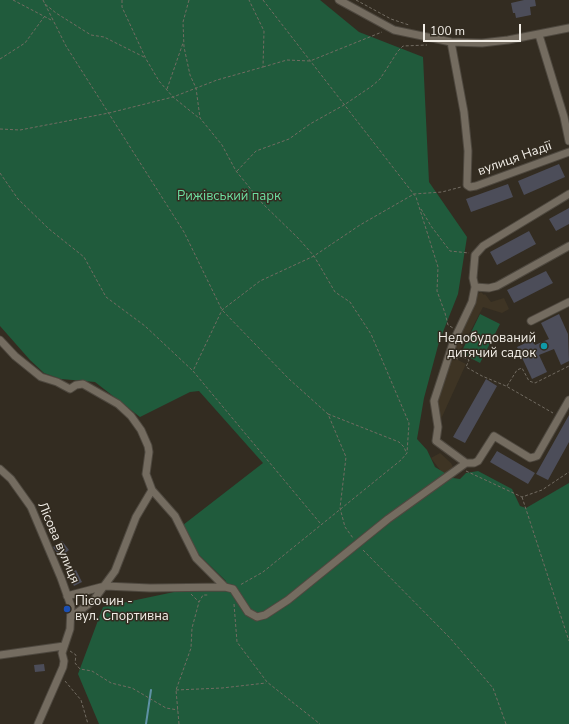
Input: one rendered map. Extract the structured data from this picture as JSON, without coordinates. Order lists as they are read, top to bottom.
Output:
{
  "streets": {
    "street": ["вулиця Надії", "Лісова вулиця"]
  },
  "parks": ["Рижівський парк"],
  "places": ["Недобудований дитячий садок", "Пісочин - вул. Спортивна"],
  "scale_bar": "100 m"
}
